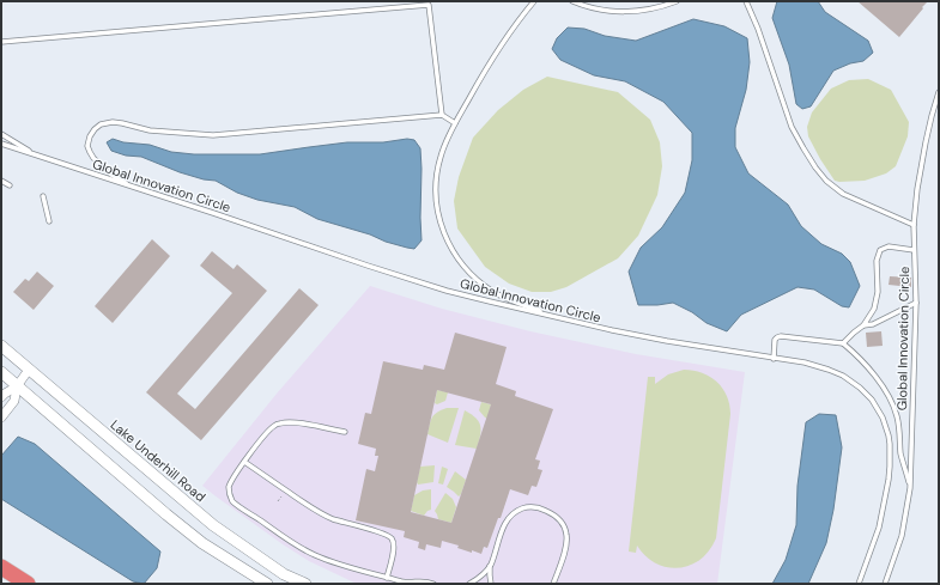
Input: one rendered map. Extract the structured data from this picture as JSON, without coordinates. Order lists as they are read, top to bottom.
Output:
{
  "streets": {
    "street": ["Lake Underhill Road"],
    "lane": ["Global Innovation Circle"]
  }
}
